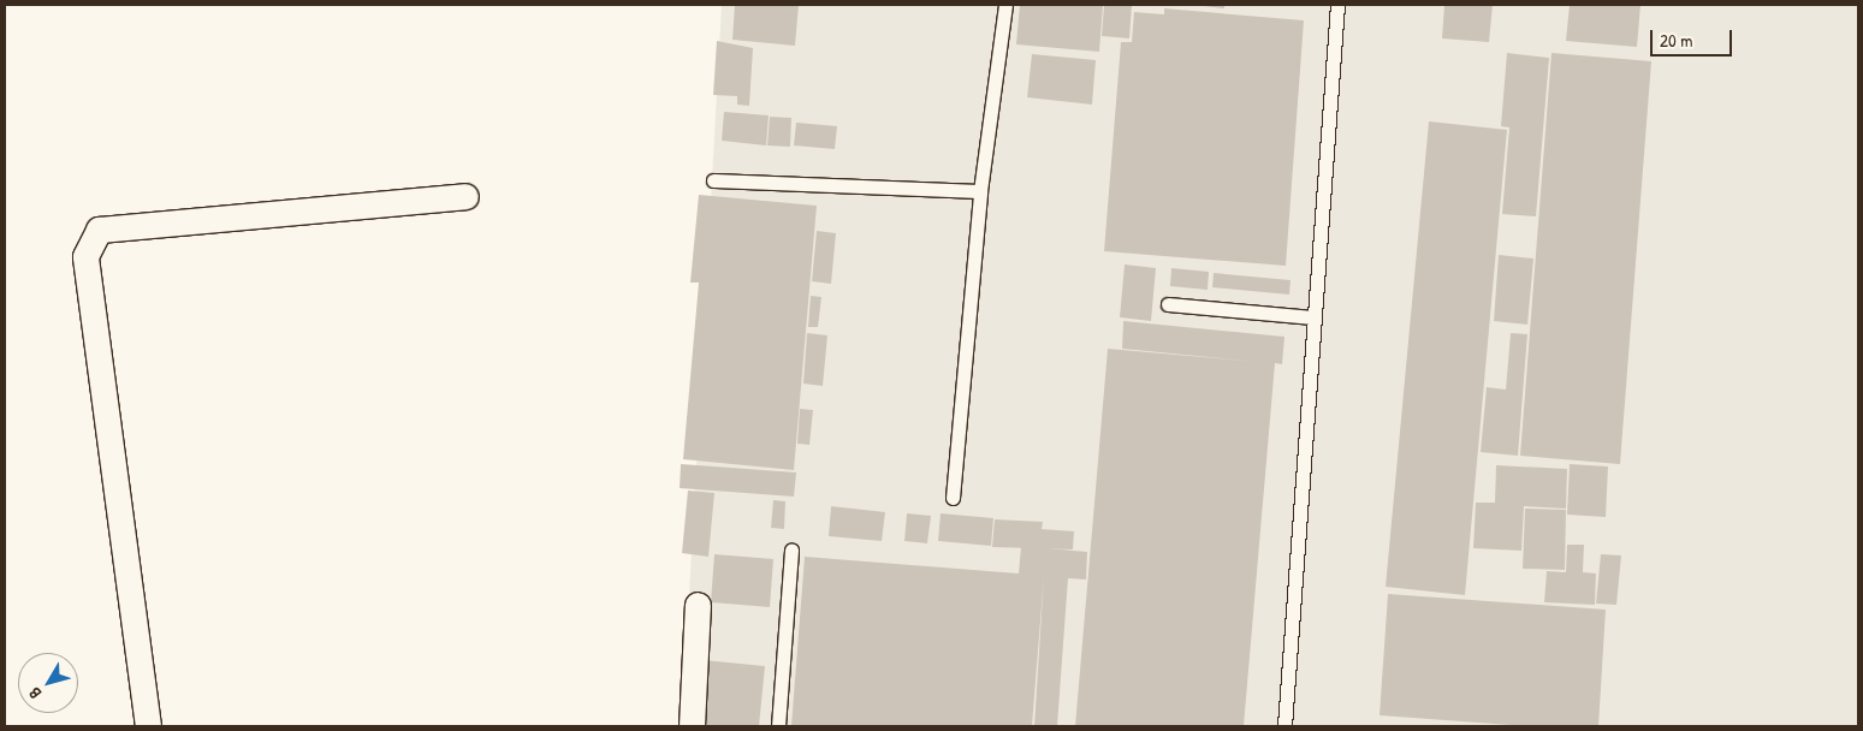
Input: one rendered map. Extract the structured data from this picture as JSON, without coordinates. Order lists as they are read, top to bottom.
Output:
{
  "scale_bar": "20 m",
  "north": "bottom left"
}
